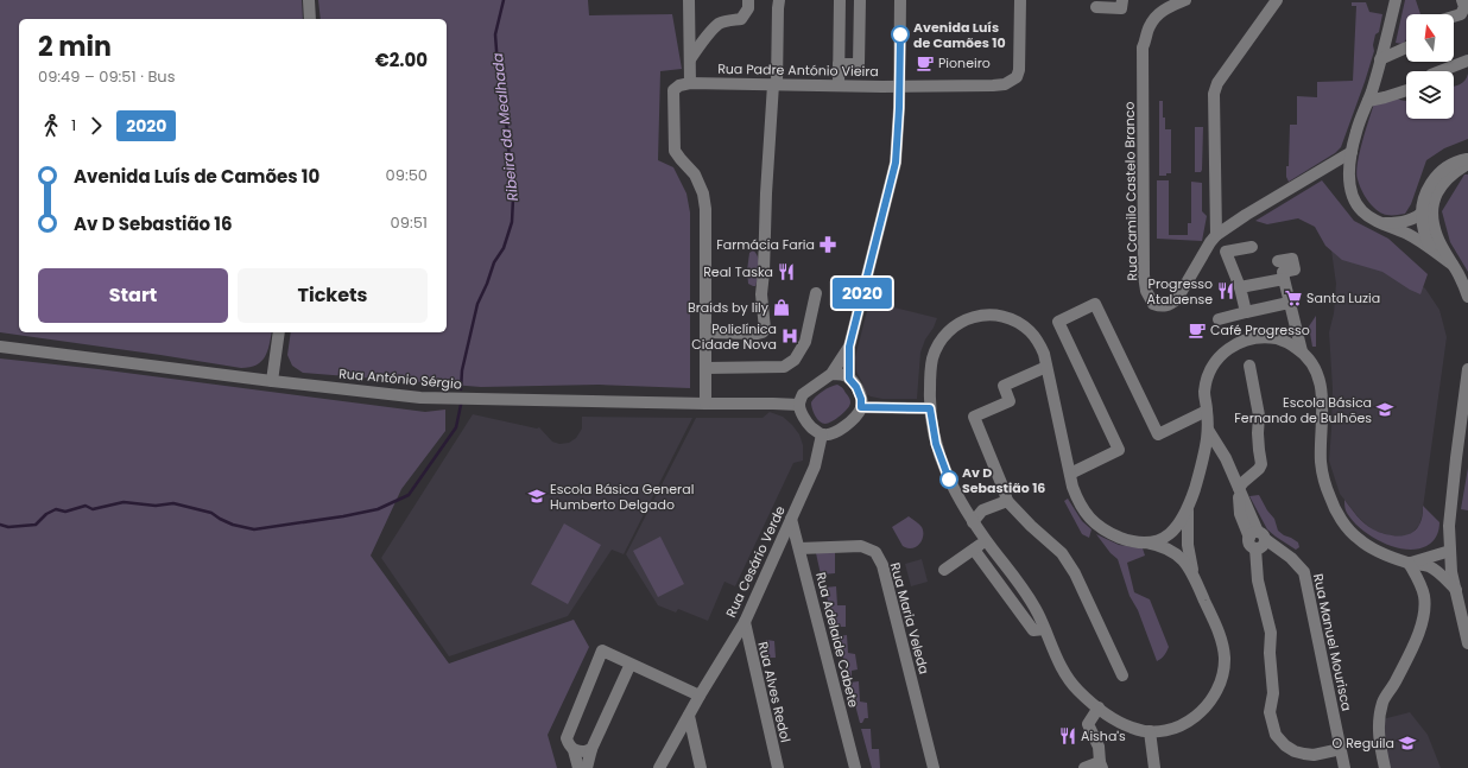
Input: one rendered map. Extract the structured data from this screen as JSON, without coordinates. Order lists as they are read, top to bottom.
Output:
{
  "streets": {
    "street": [
      "Rua Padre António Vieira",
      "Rua Camilo Castelo Branco",
      "Rua António Sérgio",
      "Rua Cesário Verde",
      "Rua Maria Veleda",
      "Rua Adelaide Cabete",
      "Rua Manuel Mourisca",
      "Rua Alves Redol"
    ]
  },
  "crossings": [
    ["Rua António Sérgio", "Rua Cesário Verde"],
    ["Rua Cesário Verde", "Rua Adelaide Cabete"],
    ["Rua Cesário Verde", "Rua Alves Redol"],
    ["Rua Maria Veleda", "Rua Adelaide Cabete"]
  ],
  "water": ["Ribeira da Mealhada"],
  "places": {
    "other": ["Avenida Luís de Camões 10", "Av D Sebastião 16"],
    "cafe": ["Pioneiro", "Café Progresso"],
    "pharmacy": ["Farmácia Faria"],
    "restaurant": ["Real Taska", "Progresso Atalaense", "Aisha's"],
    "supermarket": ["Santa Luzia"],
    "shop": ["Braids by lily"],
    "hospital": ["Policlínica Cidade Nova"],
    "school or university": ["Escola Básica Fernando de Bulhões", "Escola Básica General Humberto Delgado", "O Reguila"]
  },
  "lines": ["bus line 2020"],
  "north": "top",
  "page": {
    "on_map": "2020",
    "heading": ["2 min", "09:49 – 09:51 · Bus", "€2.00"],
    "legs": ["1", "2020"],
    "list": [
      {
        "name": "Avenida Luís de Camões 10",
        "value": "09:50"
      },
      {
        "name": "Av D Sebastião 16",
        "value": "09:51"
      }
    ],
    "buttons": ["Start", "Tickets"]
  }
}
